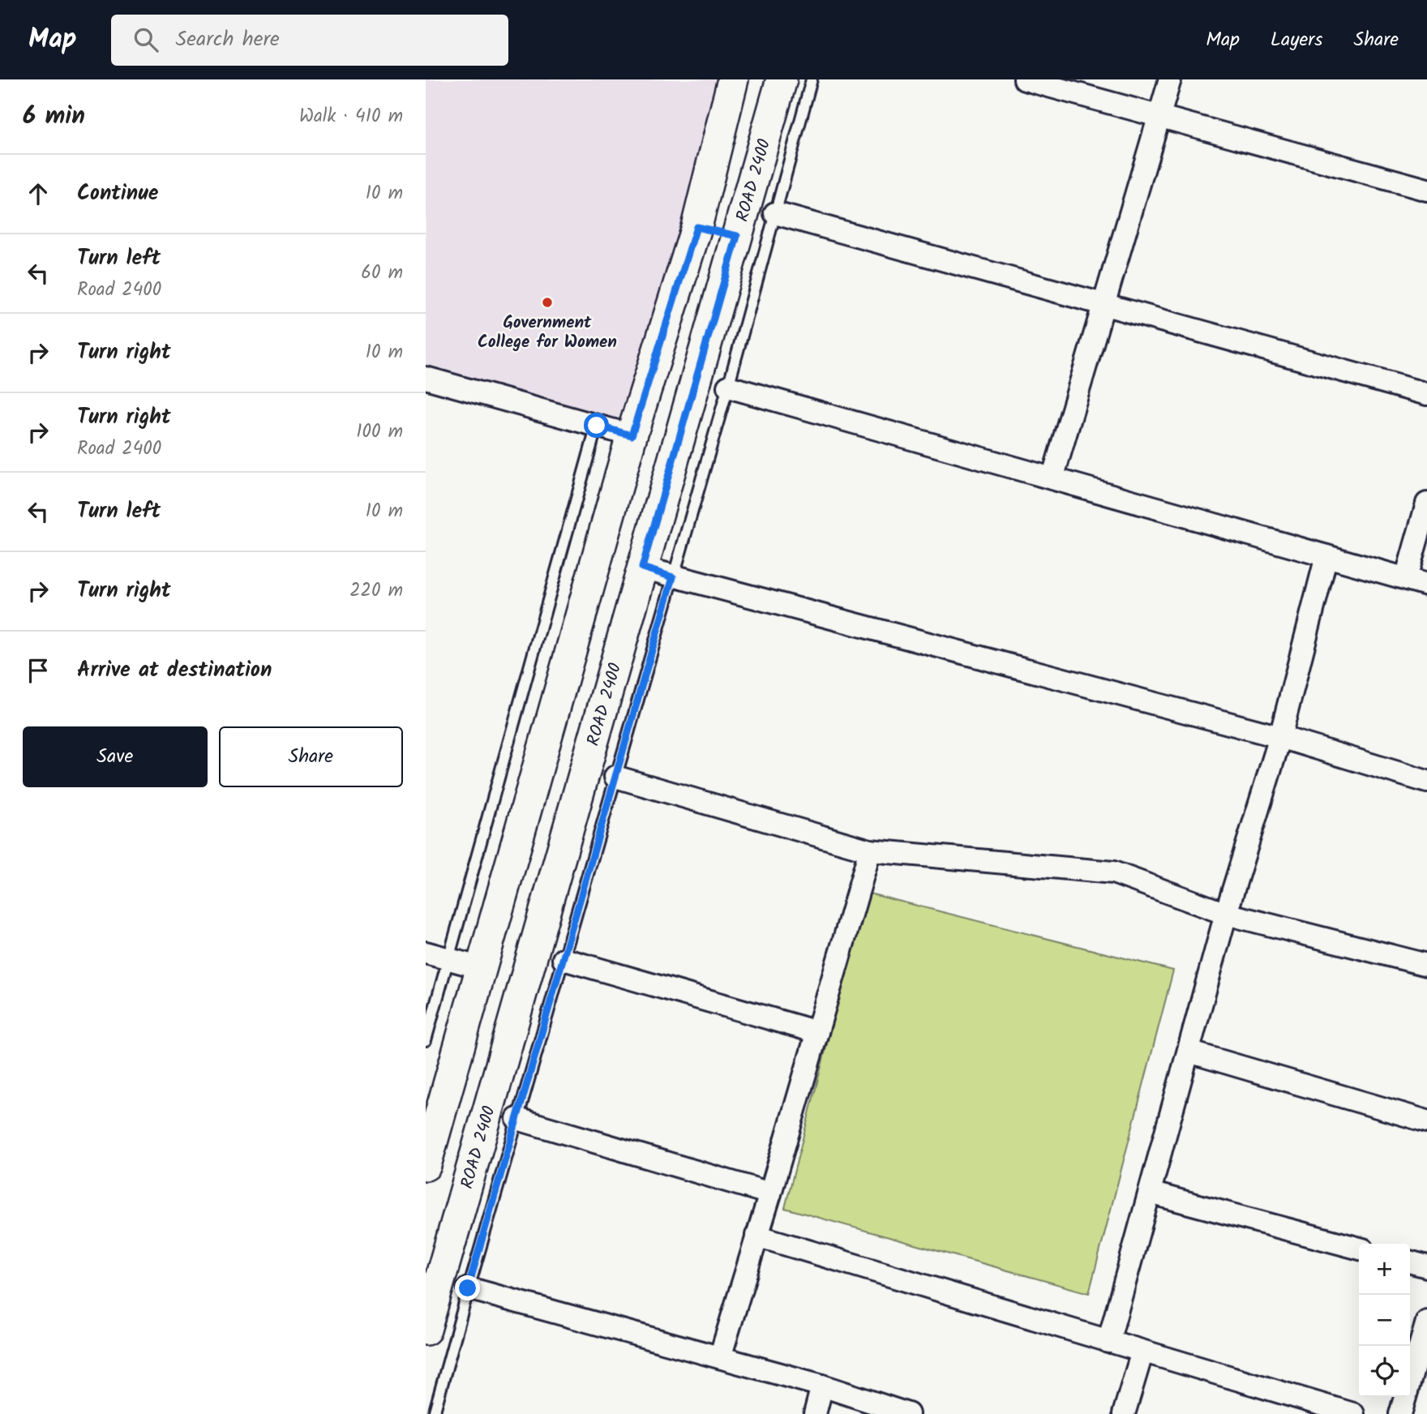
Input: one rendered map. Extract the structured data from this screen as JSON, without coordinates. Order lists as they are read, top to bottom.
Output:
{
  "streets": {
    "main road": ["ROAD 2400"]
  },
  "places": ["Government College for Women"],
  "page": {
    "header": "Map",
    "search": "Search here",
    "nav": ["Map", "Layers", "Share"],
    "heading": ["6 min", "Walk · 410 m"],
    "list": [
      ["Continue", "10 m"],
      ["Turn left", "Road 2400", "60 m"],
      ["Turn right", "10 m"],
      ["Turn right", "Road 2400", "100 m"],
      ["Turn left", "10 m"],
      ["Turn right", "220 m"],
      "Arrive at destination"
    ],
    "buttons": ["Save", "Share"],
    "map_buttons": ["+", "−"]
  }
}
